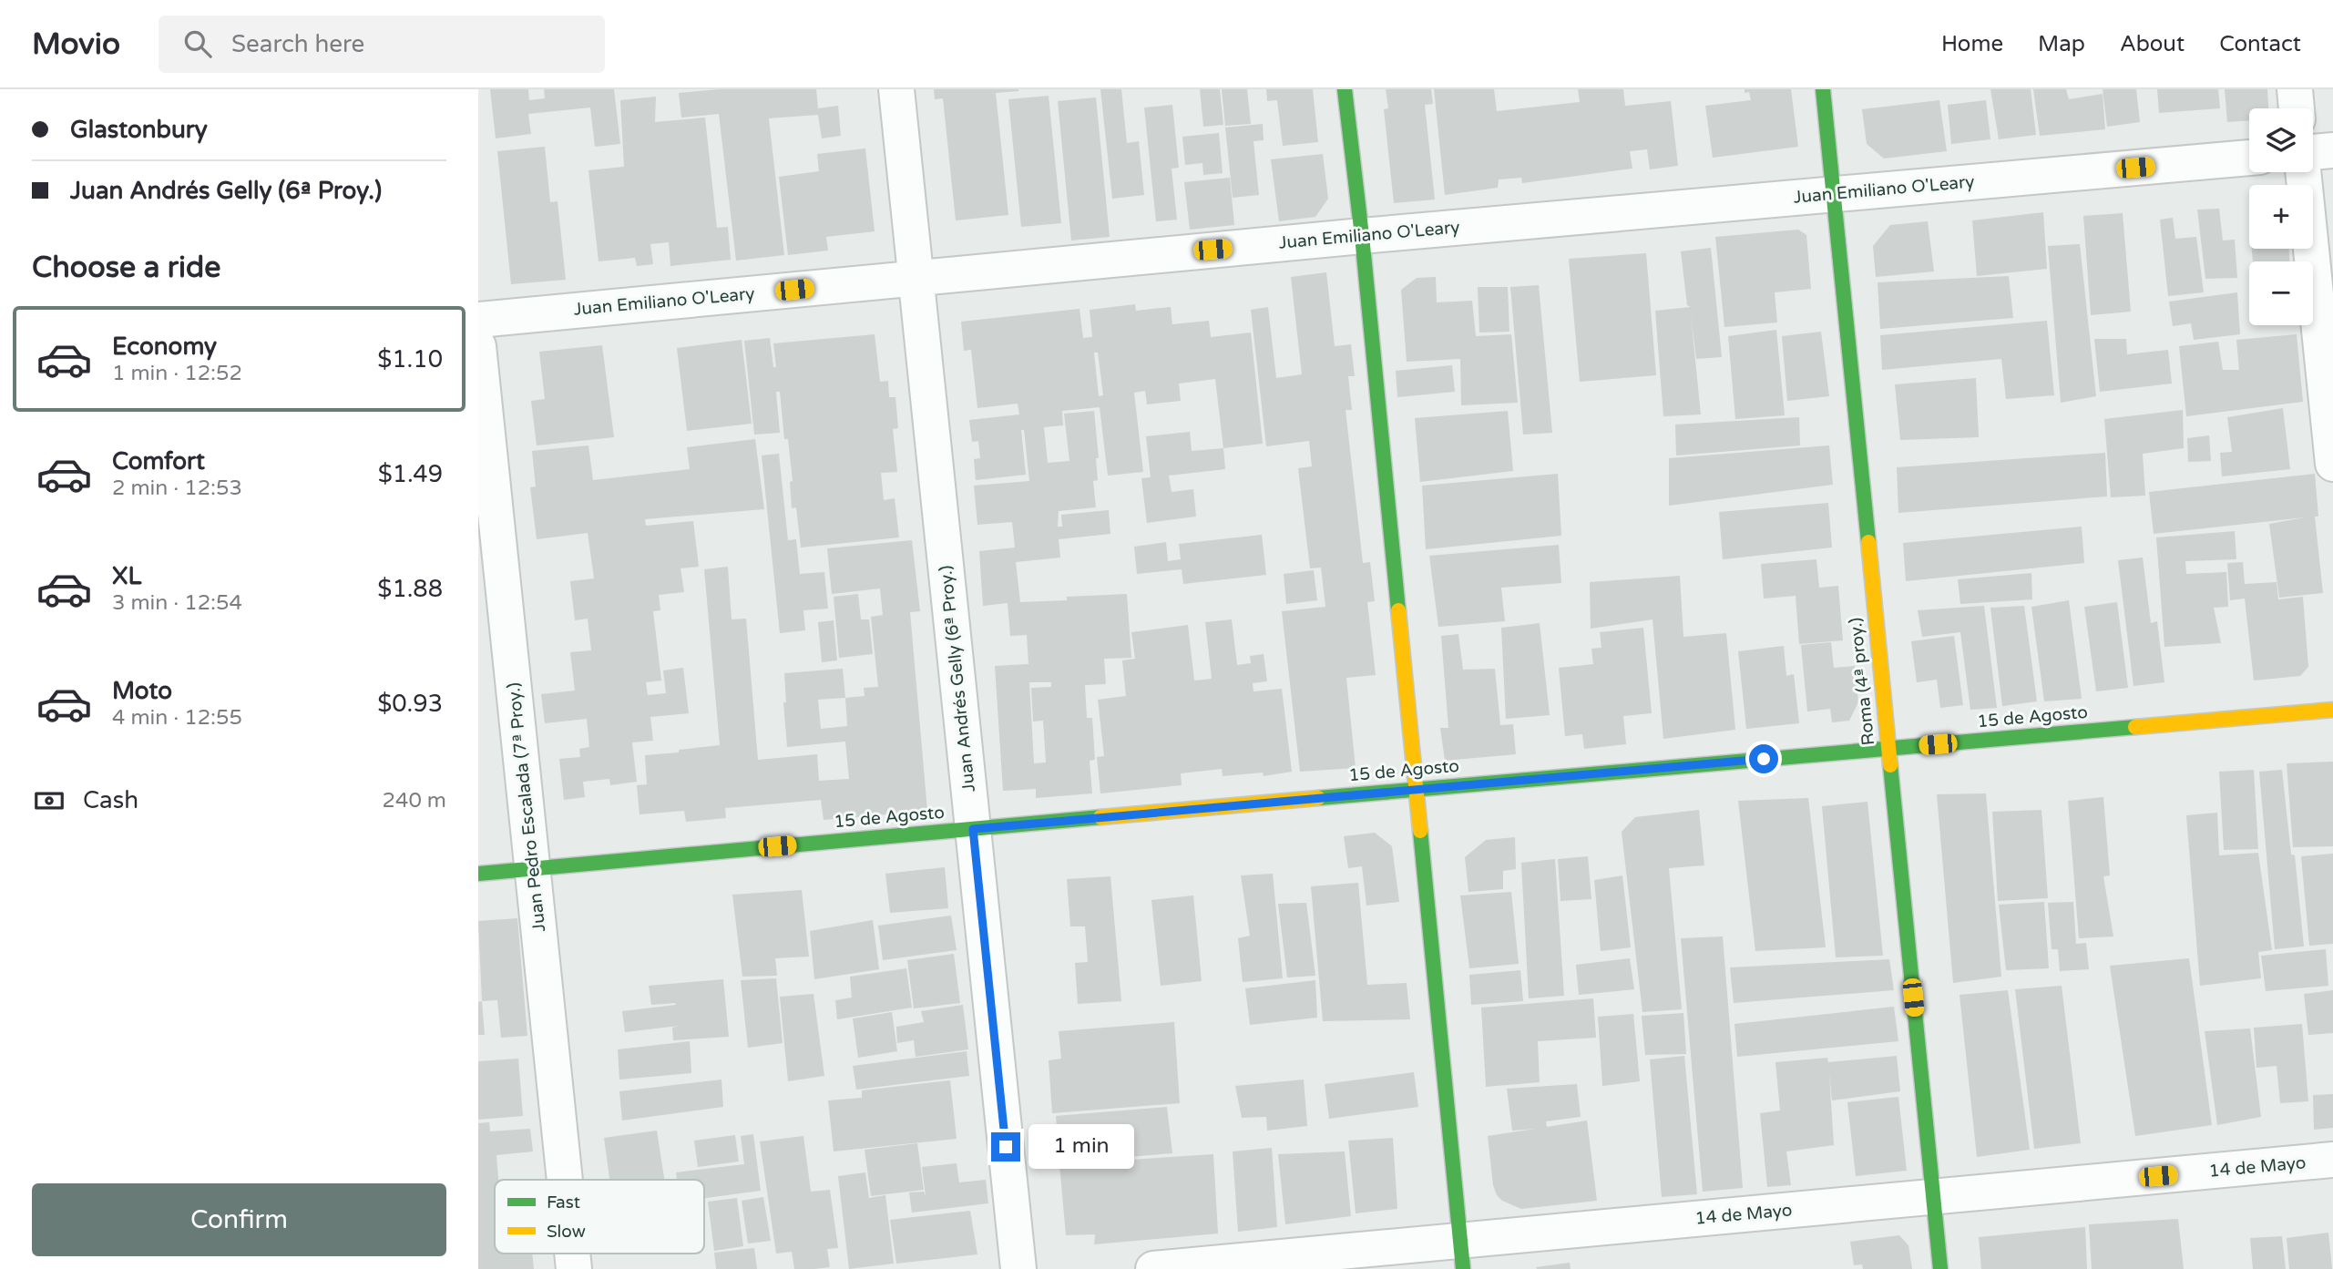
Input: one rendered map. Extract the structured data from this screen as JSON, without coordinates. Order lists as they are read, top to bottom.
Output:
{
  "streets": {
    "street": [
      "Juan Emiliano O'Leary",
      "Juan Andrés Gelly (6ª Proy.)",
      "Roma (4ª proy.)",
      "15 de Agosto",
      "Juan Pedro Escalada (7ª Proy.)",
      "14 de Mayo"
    ]
  },
  "crossings": [
    ["Juan Emiliano O'Leary", "Juan Andrés Gelly (6ª Proy.)"],
    ["Juan Emiliano O'Leary", "Roma (4ª proy.)"],
    ["Juan Andrés Gelly (6ª Proy.)", "15 de Agosto"],
    ["Roma (4ª proy.)", "15 de Agosto"],
    ["Roma (4ª proy.)", "14 de Mayo"],
    ["15 de Agosto", "Juan Pedro Escalada (7ª Proy.)"]
  ],
  "legend": ["Fast", "Slow"],
  "page": {
    "header": "Movio",
    "search": "Search here",
    "nav": [
      "Home",
      "Map",
      "About",
      "Contact"
    ],
    "banner": ["Glastonbury", "Juan Andrés Gelly (6ª Proy.)"],
    "map_buttons": ["+", "−"],
    "heading": "Choose a ride",
    "list": [
      {
        "name": "Economy",
        "note": "1 min · 12:52",
        "value": "$1.10"
      },
      {
        "name": "Comfort",
        "note": "2 min · 12:53",
        "value": "$1.49"
      },
      {
        "name": "XL",
        "note": "3 min · 12:54",
        "value": "$1.88"
      },
      {
        "name": "Moto",
        "note": "4 min · 12:55",
        "value": "$0.93"
      }
    ],
    "pay": ["Cash", "240 m"],
    "bubble": "1 min",
    "buttons": "Confirm"
  }
}
